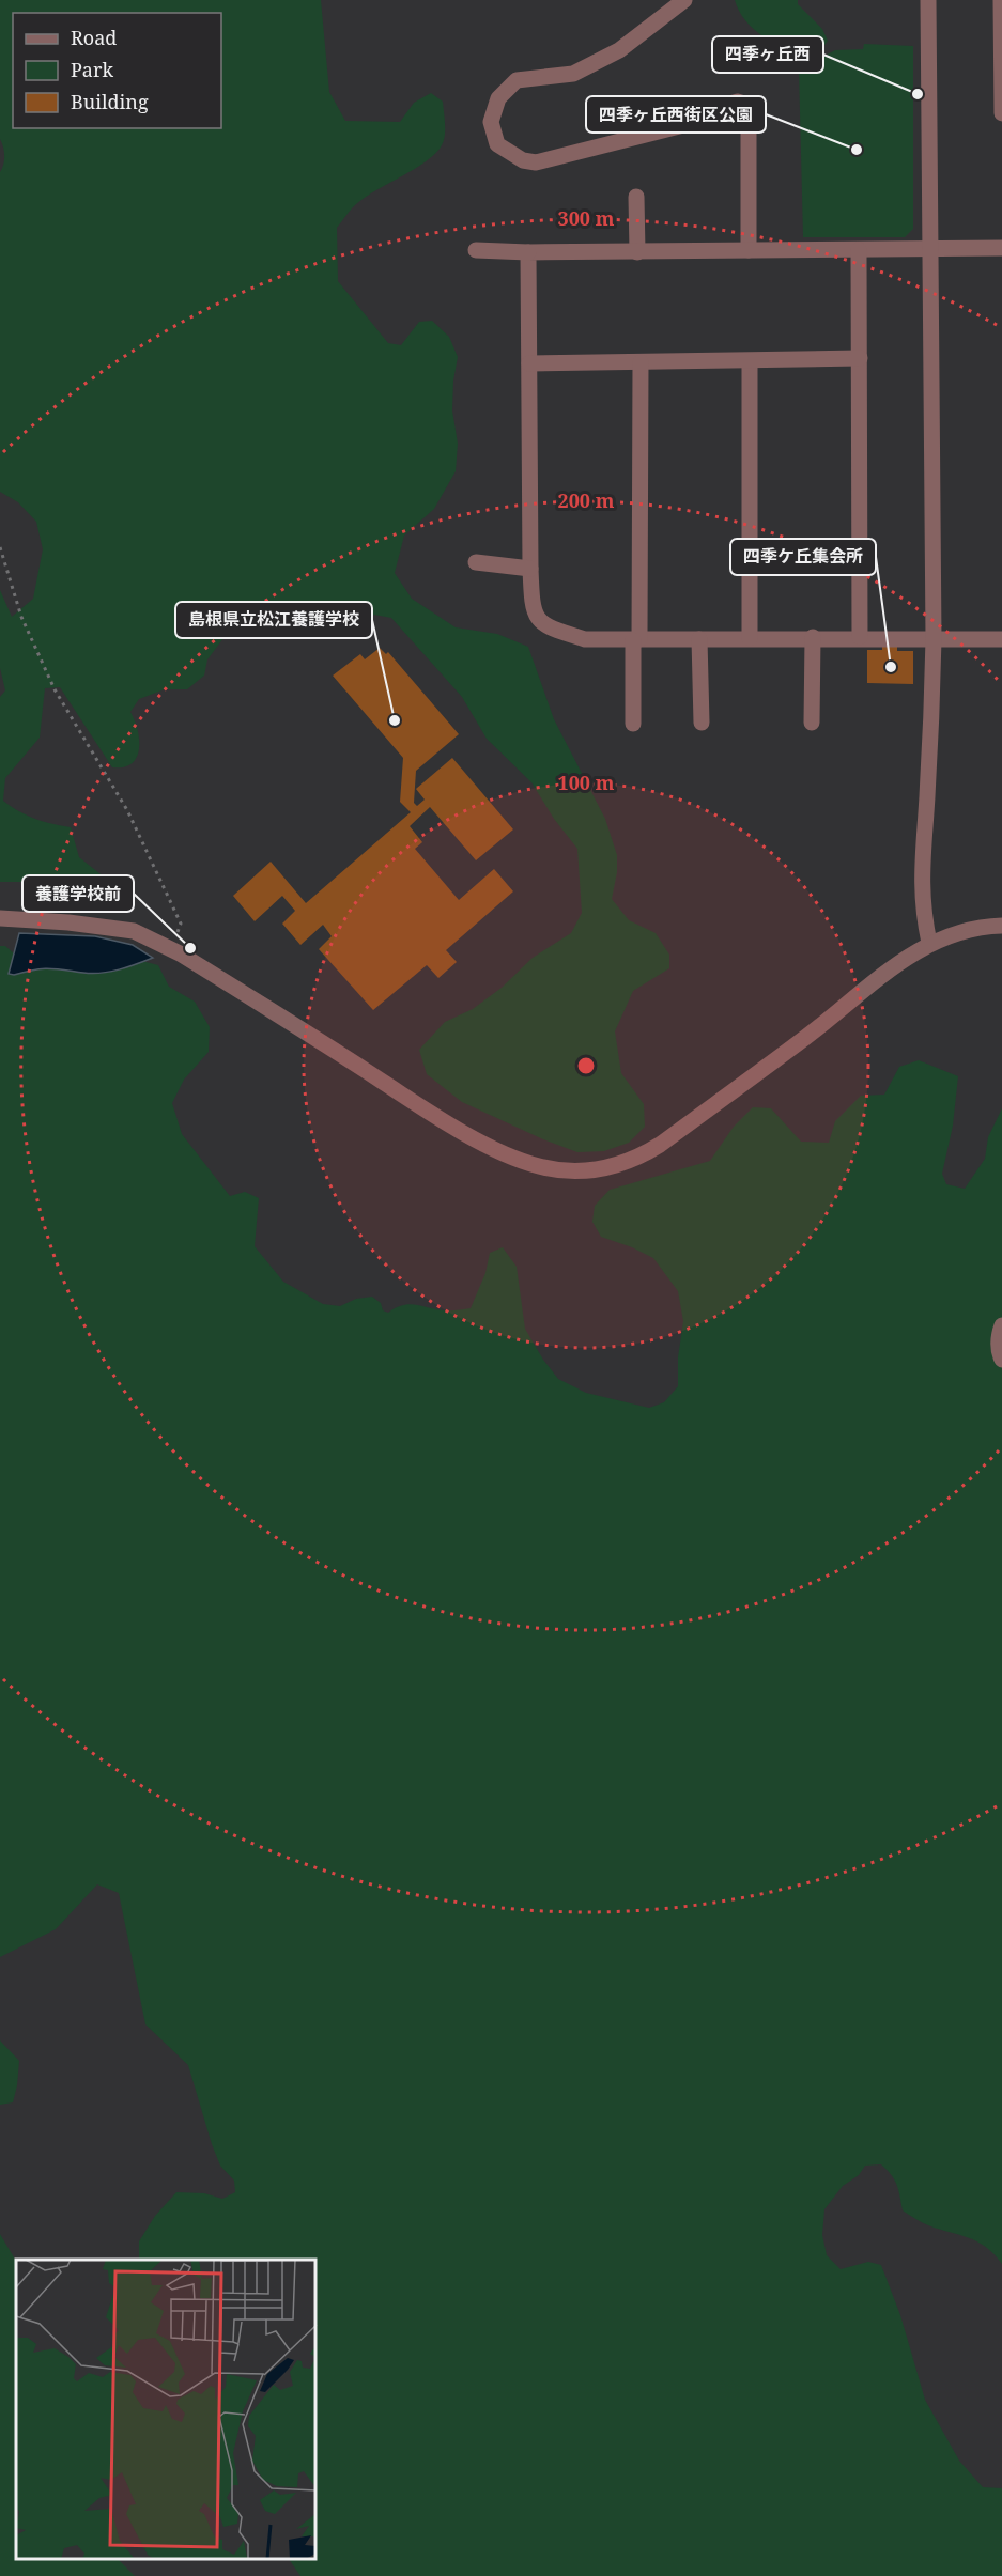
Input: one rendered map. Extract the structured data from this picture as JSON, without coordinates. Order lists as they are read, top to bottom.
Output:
{
  "places": [
    "四季ヶ丘西",
    "四季ヶ丘西街区公園",
    "四季ケ丘集会所",
    "島根県立松江養護学校",
    "養護学校前"
  ],
  "legend": ["Road", "Park", "Building"],
  "rings": ["300 m", "200 m", "100 m"]
}
